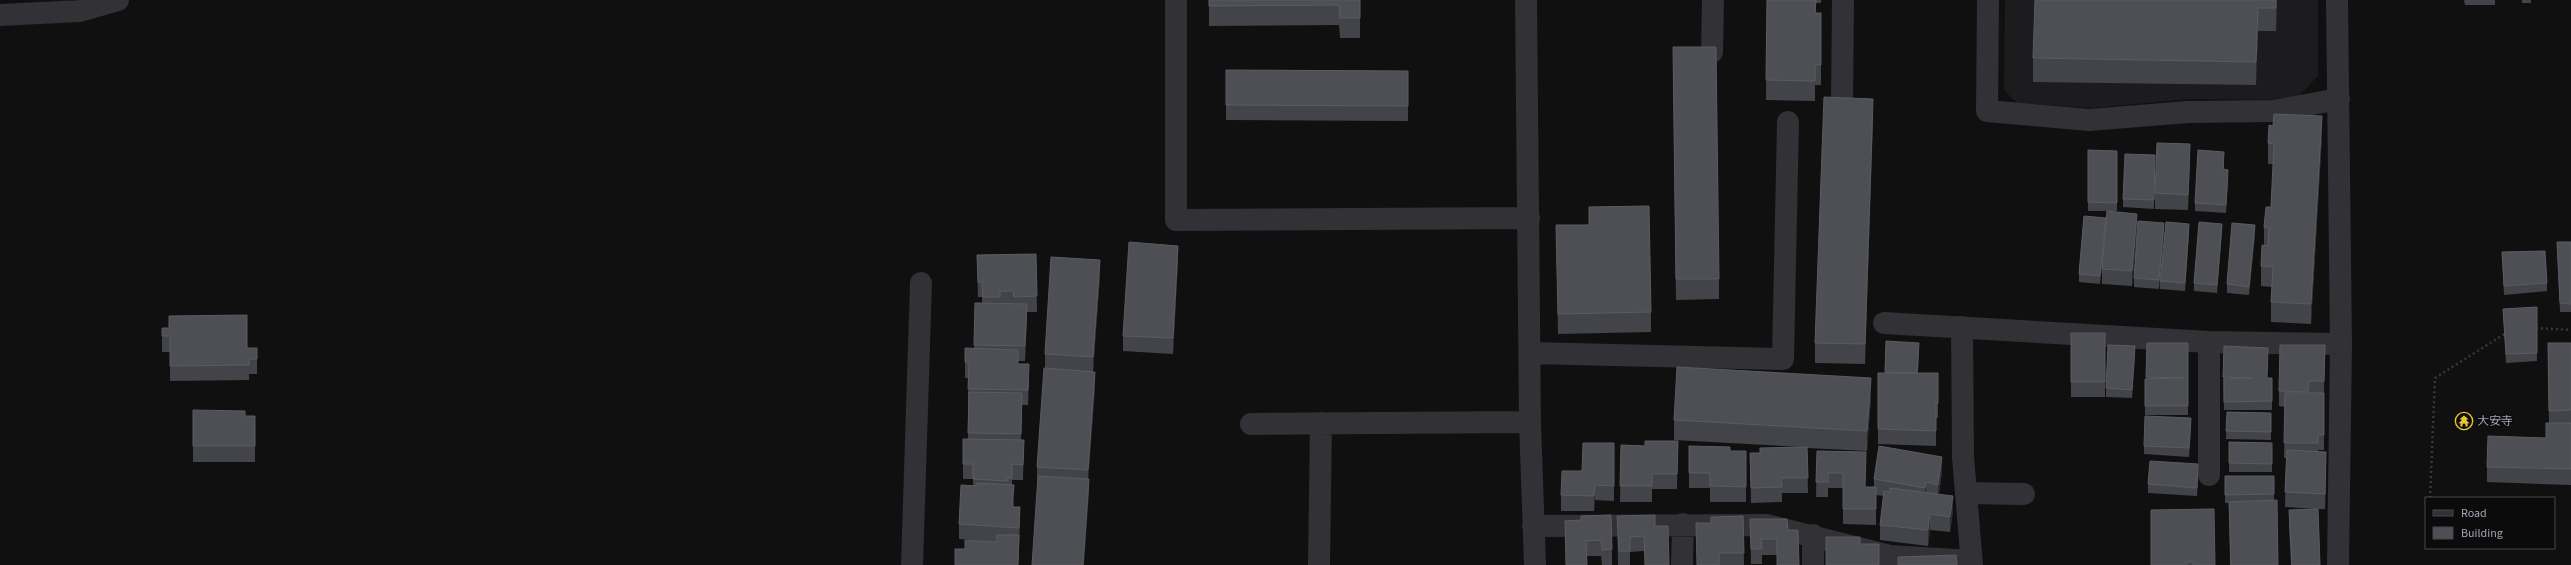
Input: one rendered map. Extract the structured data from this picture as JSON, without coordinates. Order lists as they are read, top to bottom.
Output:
{
  "places": {
    "temple": ["大安寺"]
  },
  "legend": ["Road", "Building"]
}
